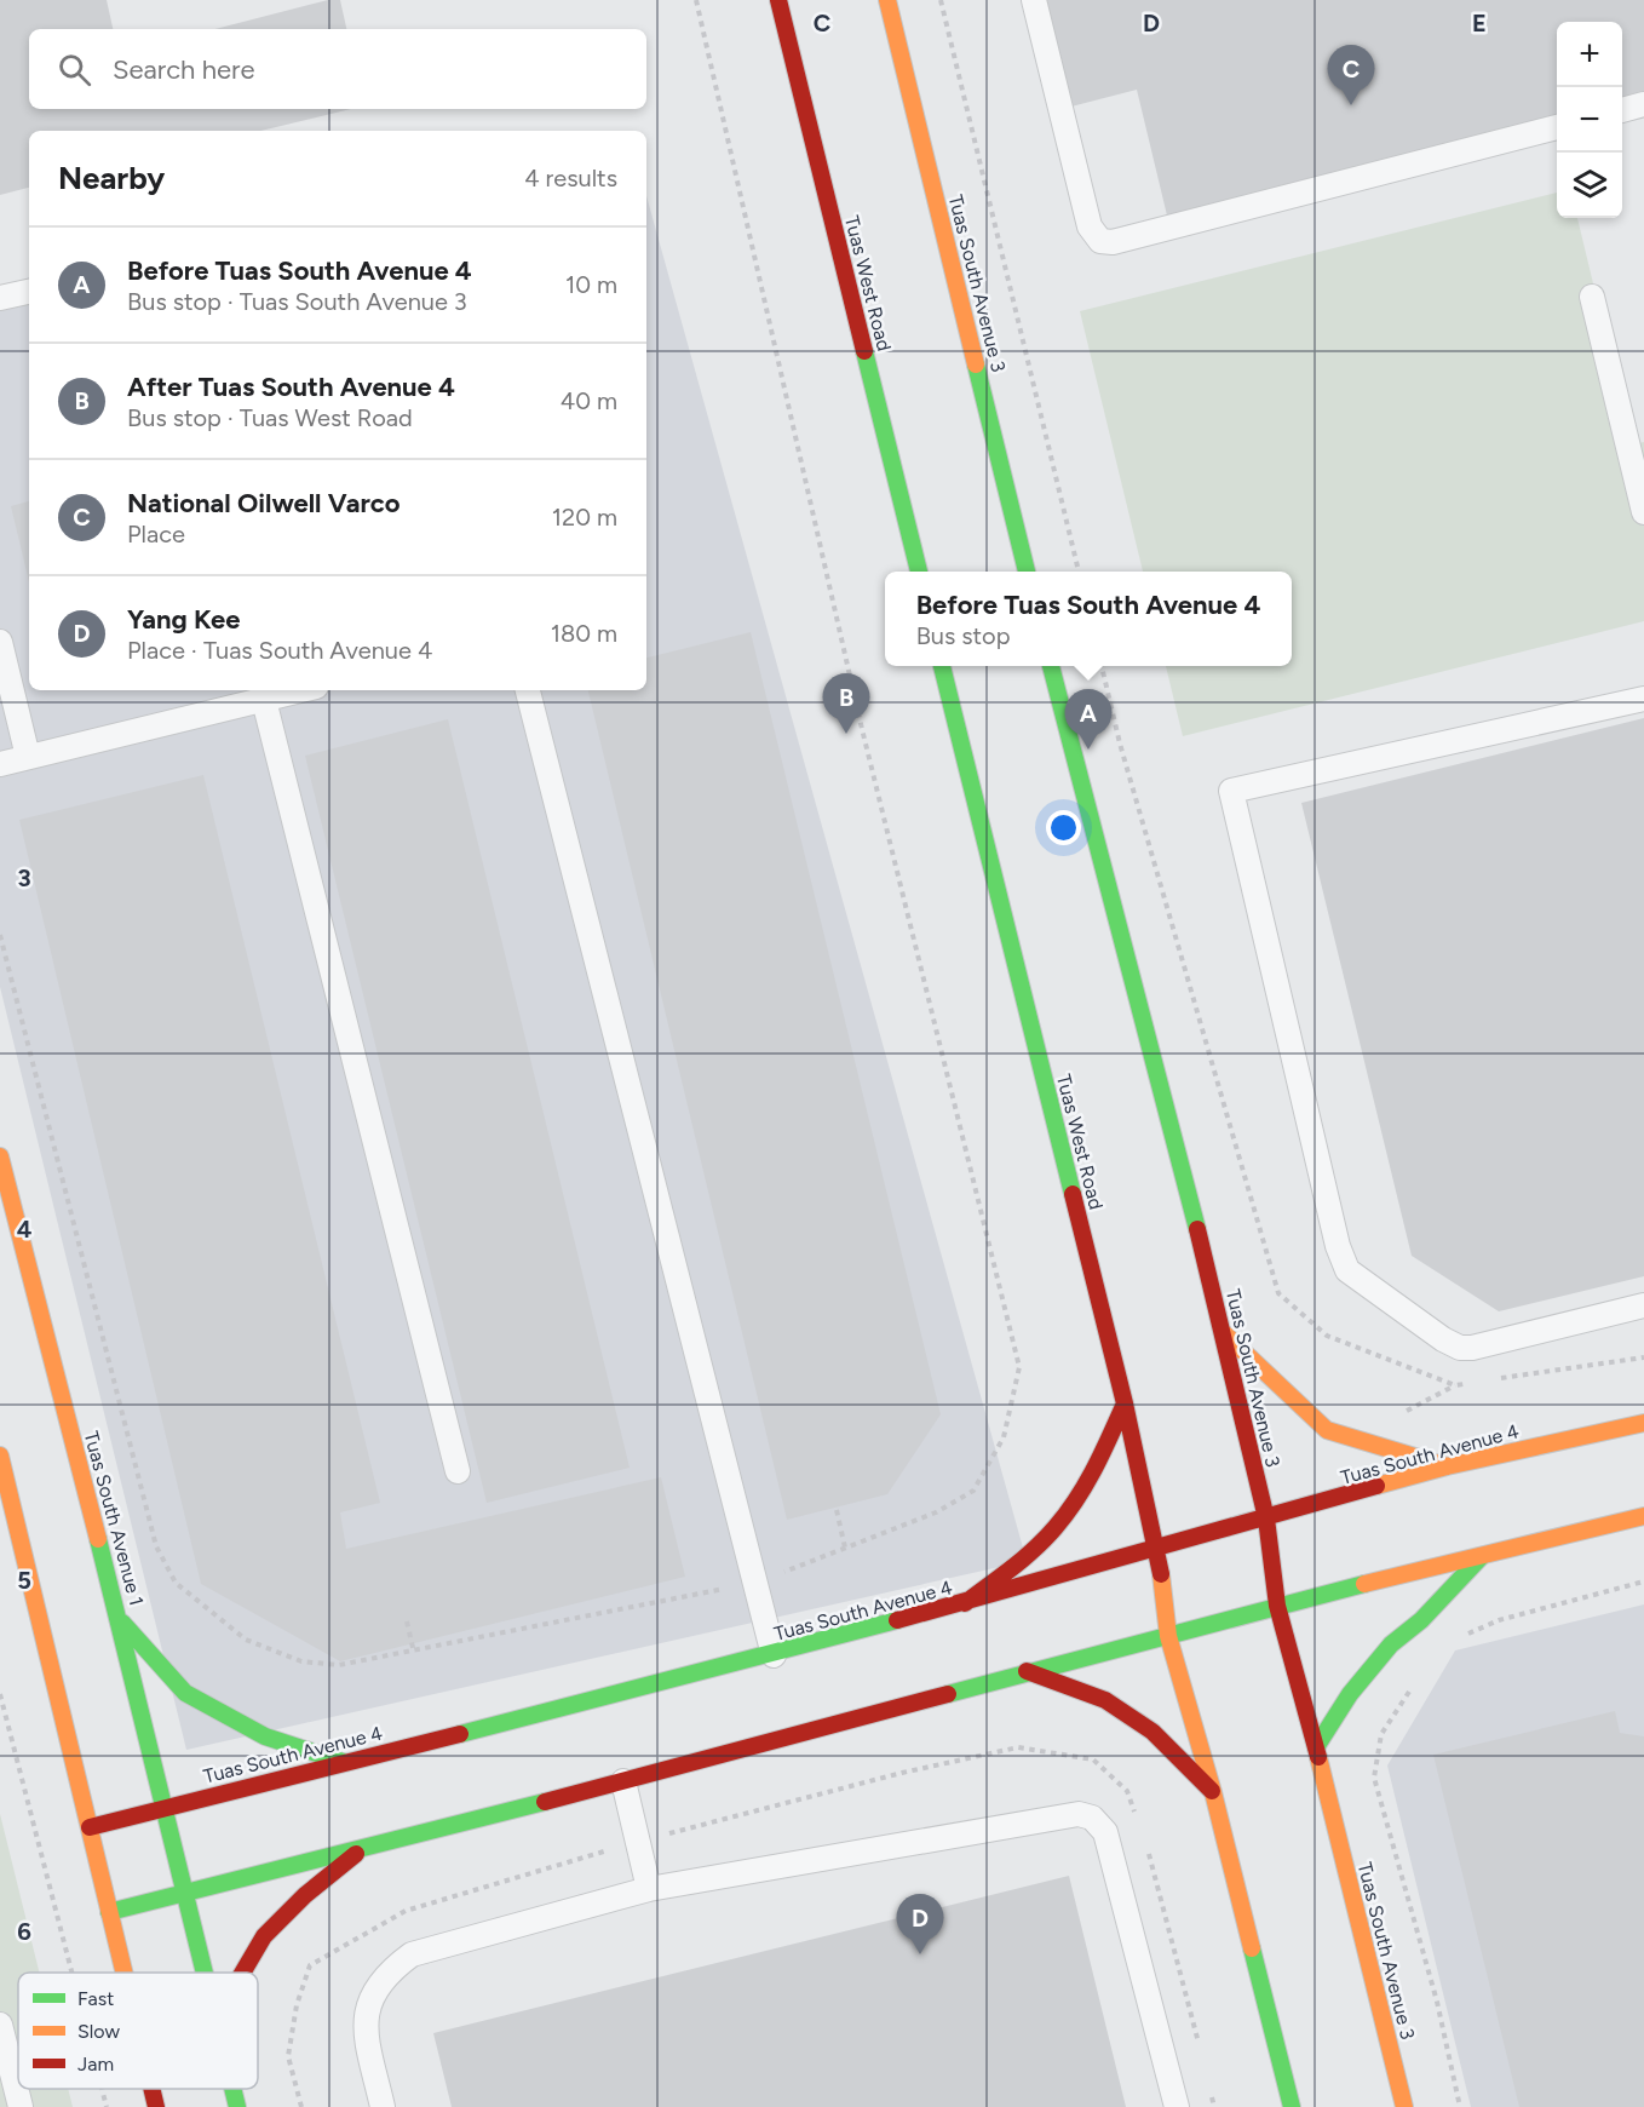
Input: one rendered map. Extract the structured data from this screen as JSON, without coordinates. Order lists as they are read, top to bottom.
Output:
{
  "streets": {
    "main road": [
      "Tuas West Road",
      "Tuas South Avenue 3",
      "Tuas South Avenue 4",
      "Tuas South Avenue 1"
    ]
  },
  "crossings": [
    ["Tuas West Road", "Tuas South Avenue 4"],
    ["Tuas South Avenue 3", "Tuas South Avenue 4"],
    ["Tuas South Avenue 4", "Tuas South Avenue 1"]
  ],
  "legend": ["Fast", "Slow", "Jam"],
  "page": {
    "map_buttons": ["+", "−"],
    "search": "Search here",
    "pins": [
      "C",
      "B",
      "A",
      "D"
    ],
    "heading": ["Nearby", "4 results"],
    "list": [
      {
        "mark": "A",
        "name": "Before Tuas South Avenue 4",
        "note": "Bus stop · Tuas South Avenue 3",
        "value": "10 m"
      },
      {
        "mark": "B",
        "name": "After Tuas South Avenue 4",
        "note": "Bus stop · Tuas West Road",
        "value": "40 m"
      },
      {
        "mark": "C",
        "name": "National Oilwell Varco",
        "note": "Place",
        "value": "120 m"
      },
      {
        "mark": "D",
        "name": "Yang Kee",
        "note": "Place · Tuas South Avenue 4",
        "value": "180 m"
      }
    ],
    "popup": ["Before Tuas South Avenue 4", "Bus stop"]
  },
  "grid": {
    "columns": ["C", "D", "E"],
    "rows": [
      "3",
      "4",
      "5",
      "6"
    ]
  }
}
